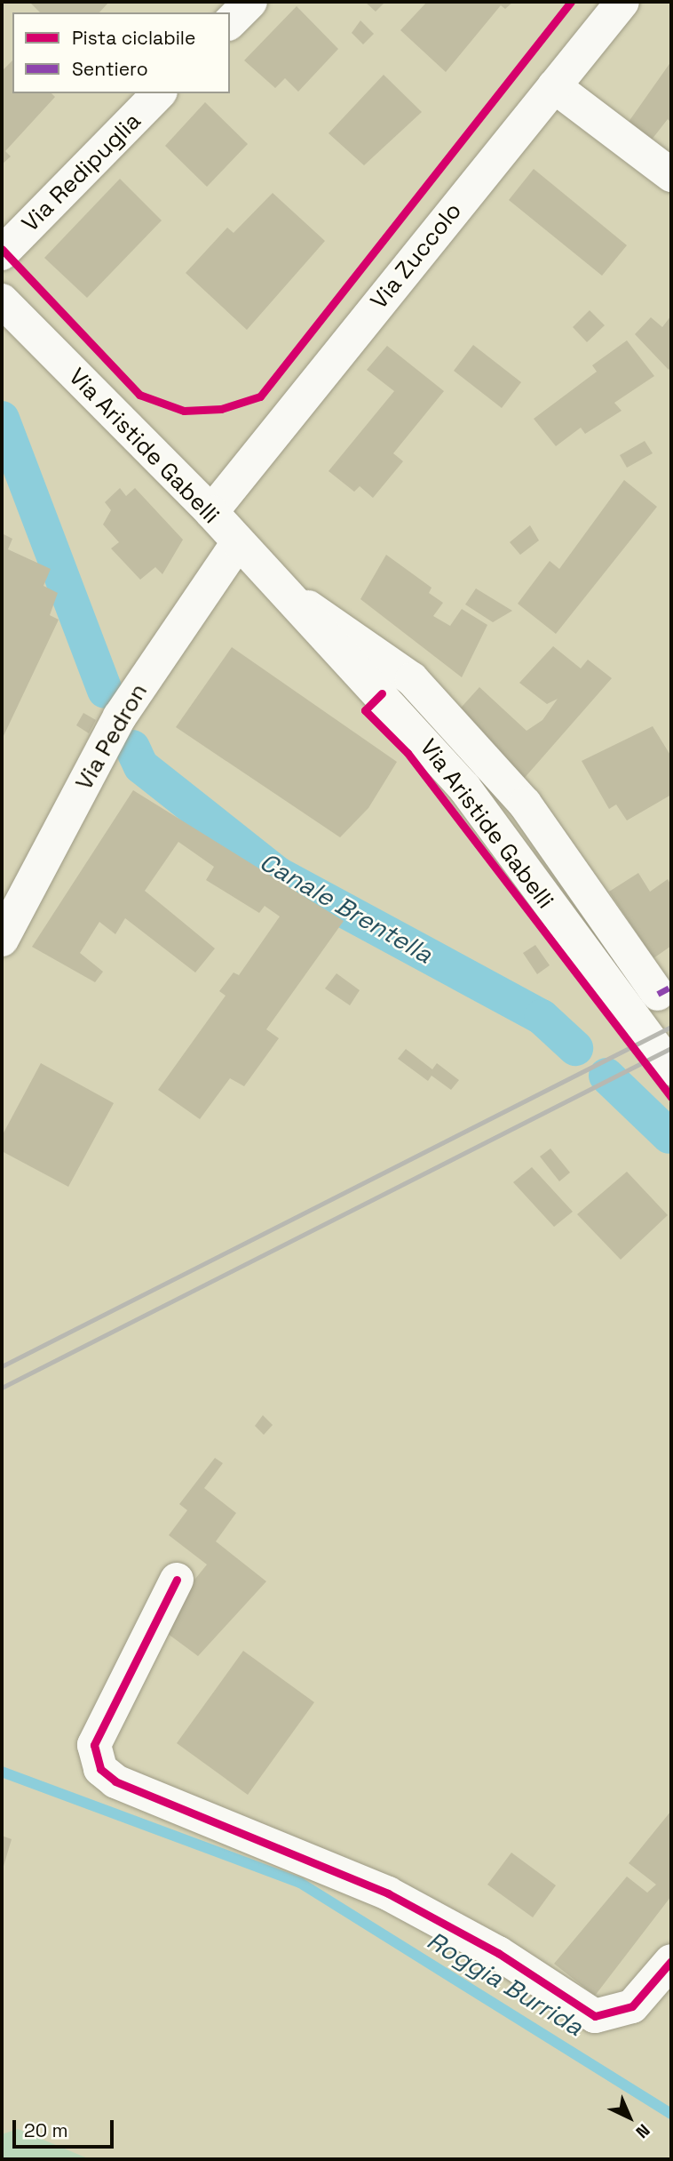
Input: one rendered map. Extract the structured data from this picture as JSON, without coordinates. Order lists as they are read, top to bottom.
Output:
{
  "streets": {
    "street": [
      "Via Redipuglia",
      "Via Zuccolo",
      "Via Aristide Gabelli",
      "Via Pedron"
    ]
  },
  "crossings": [
    ["Via Zuccolo", "Via Aristide Gabelli"],
    ["Via Aristide Gabelli", "Via Pedron"]
  ],
  "water": ["Canale Brentella", "Roggia Burrida"],
  "legend": ["Pista ciclabile", "Sentiero"],
  "scale_bar": "20 m",
  "north": "bottom right"
}
